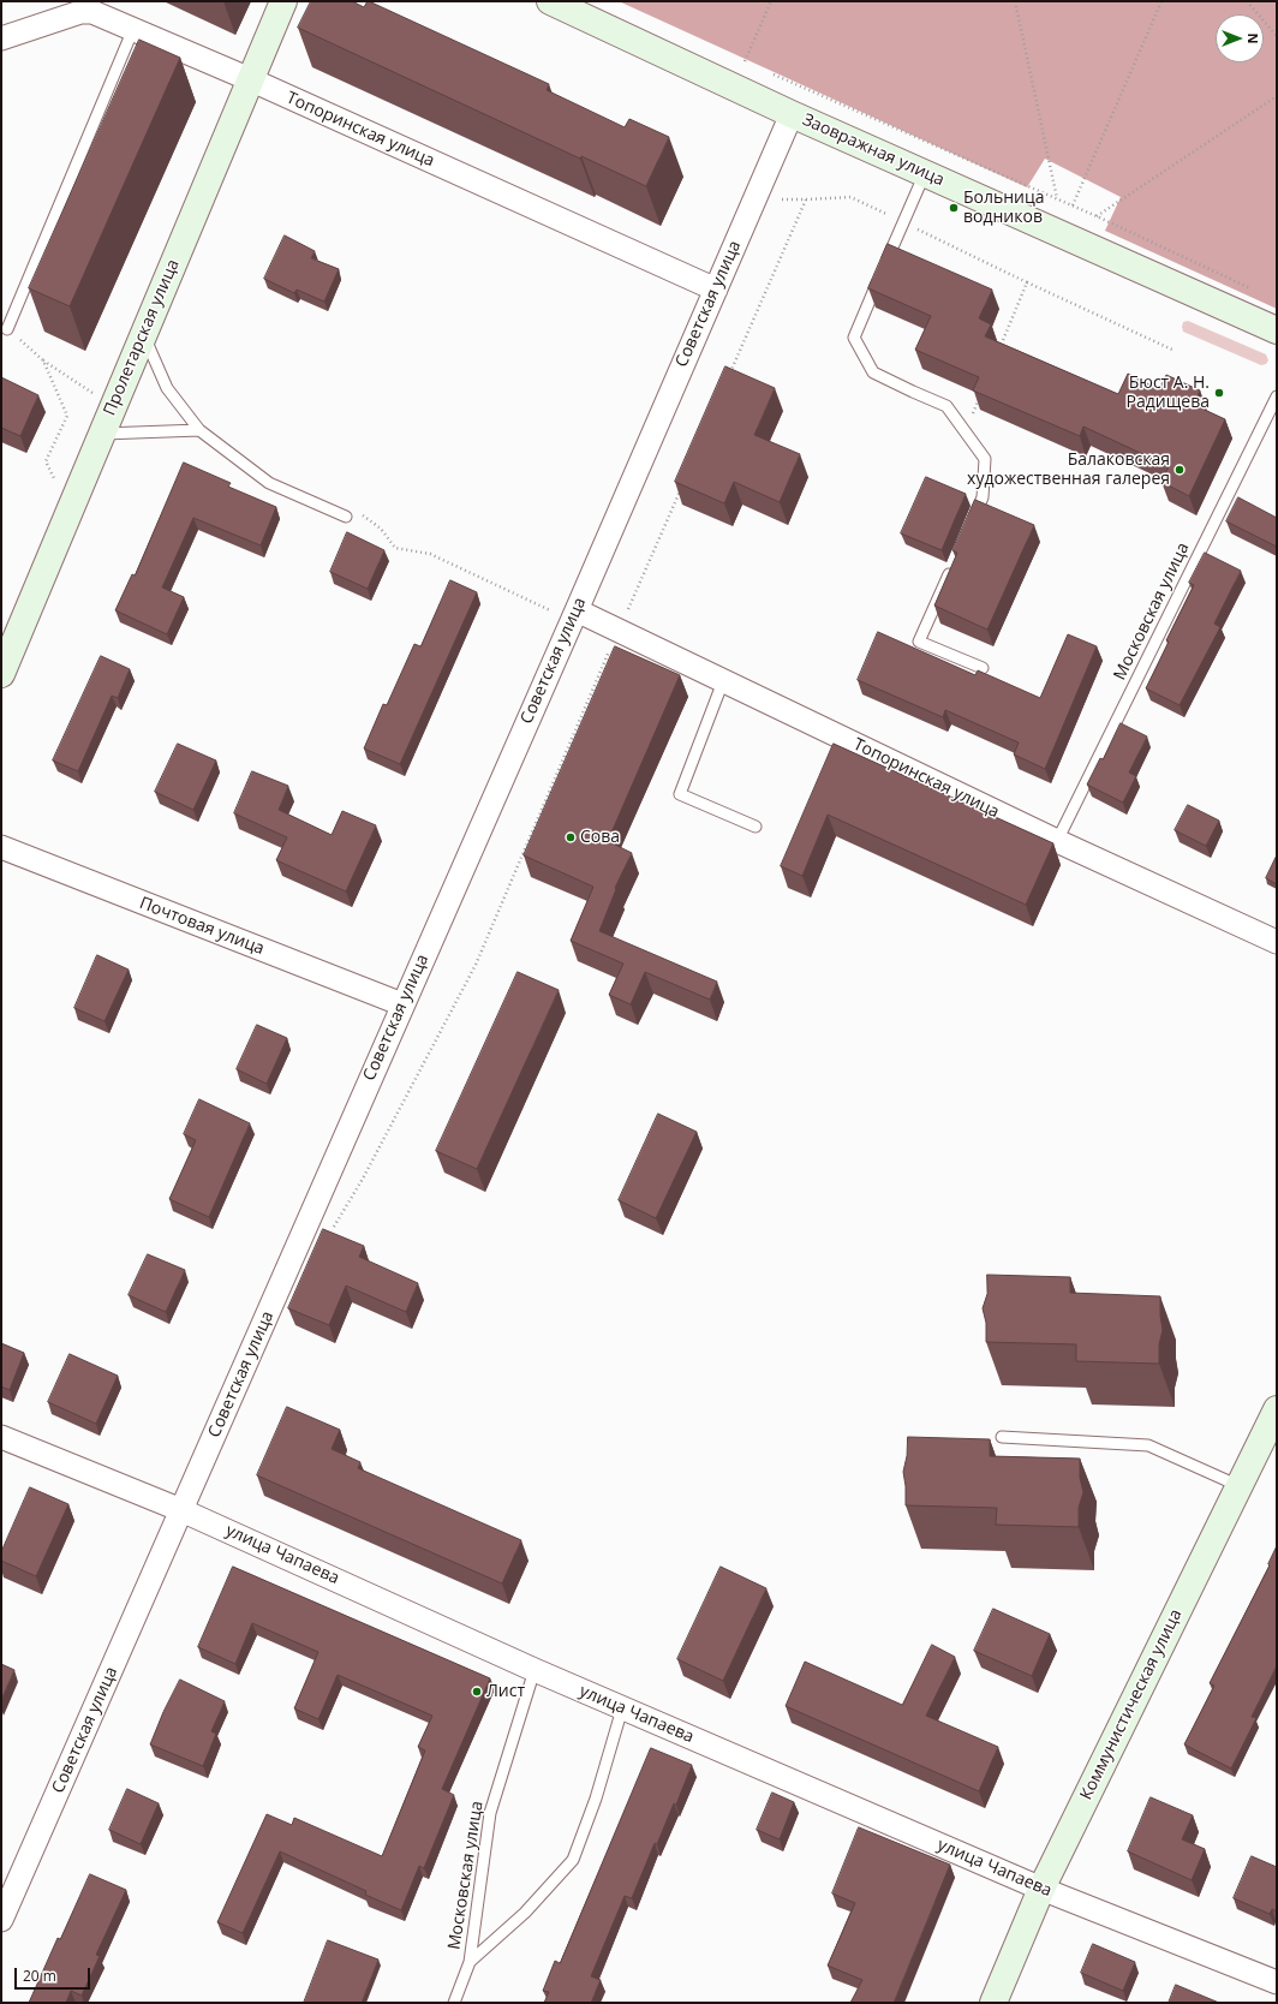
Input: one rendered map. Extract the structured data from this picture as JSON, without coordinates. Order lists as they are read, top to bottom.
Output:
{
  "streets": {
    "main road": ["Заовражная улица", "Пролетарская улица", "Коммунистическая улица"],
    "street": [
      "Топоринская улица",
      "Советская улица",
      "Почтовая улица",
      "улица Чапаева"
    ],
    "lane": ["Московская улица"]
  },
  "crossings": [
    ["Топоринская улица", "Советская улица"],
    ["Топоринская улица", "Пролетарская улица"],
    ["Топоринская улица", "Московская улица"],
    ["Заовражная улица", "Советская улица"],
    ["Советская улица", "Почтовая улица"],
    ["Советская улица", "улица Чапаева"],
    ["Московская улица", "улица Чапаева"],
    ["улица Чапаева", "Коммунистическая улица"]
  ],
  "places": [
    "Больница водников",
    "Бюст А. Н. Радищева",
    "Балаковская художественная галерея",
    "Сова",
    "Лист"
  ],
  "scale_bar": "20 m",
  "north": "right"
}
